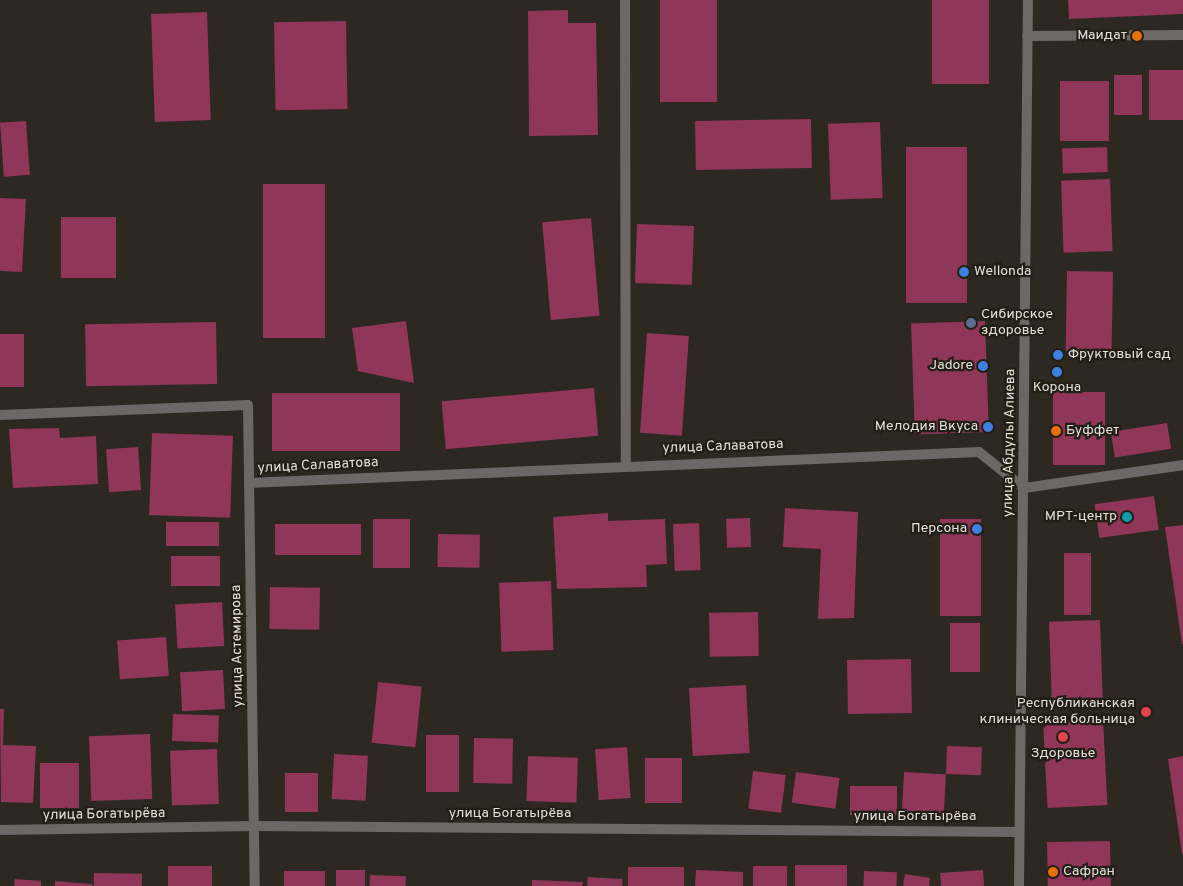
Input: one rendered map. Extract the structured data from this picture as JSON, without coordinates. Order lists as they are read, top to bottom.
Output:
{
  "streets": {
    "street": [
      "улица Абдулы Алиева",
      "улица Салаватова",
      "улица Астемирова",
      "улица Богатырёва"
    ]
  },
  "crossings": [
    ["улица Абдулы Алиева", "улица Салаватова"],
    ["улица Абдулы Алиева", "улица Богатырёва"],
    ["улица Салаватова", "улица Астемирова"],
    ["улица Астемирова", "улица Богатырёва"]
  ],
  "places": [
    "Маидат",
    "Wellonda",
    "Сибирское здоровье",
    "Фруктовый сад",
    "Jadore",
    "Корона",
    "Мелодия Вкуса",
    "Буффет",
    "МРТ-центр",
    "Персона",
    "Республиканская клиническая больница",
    "Здоровье",
    "Сафран"
  ]
}
